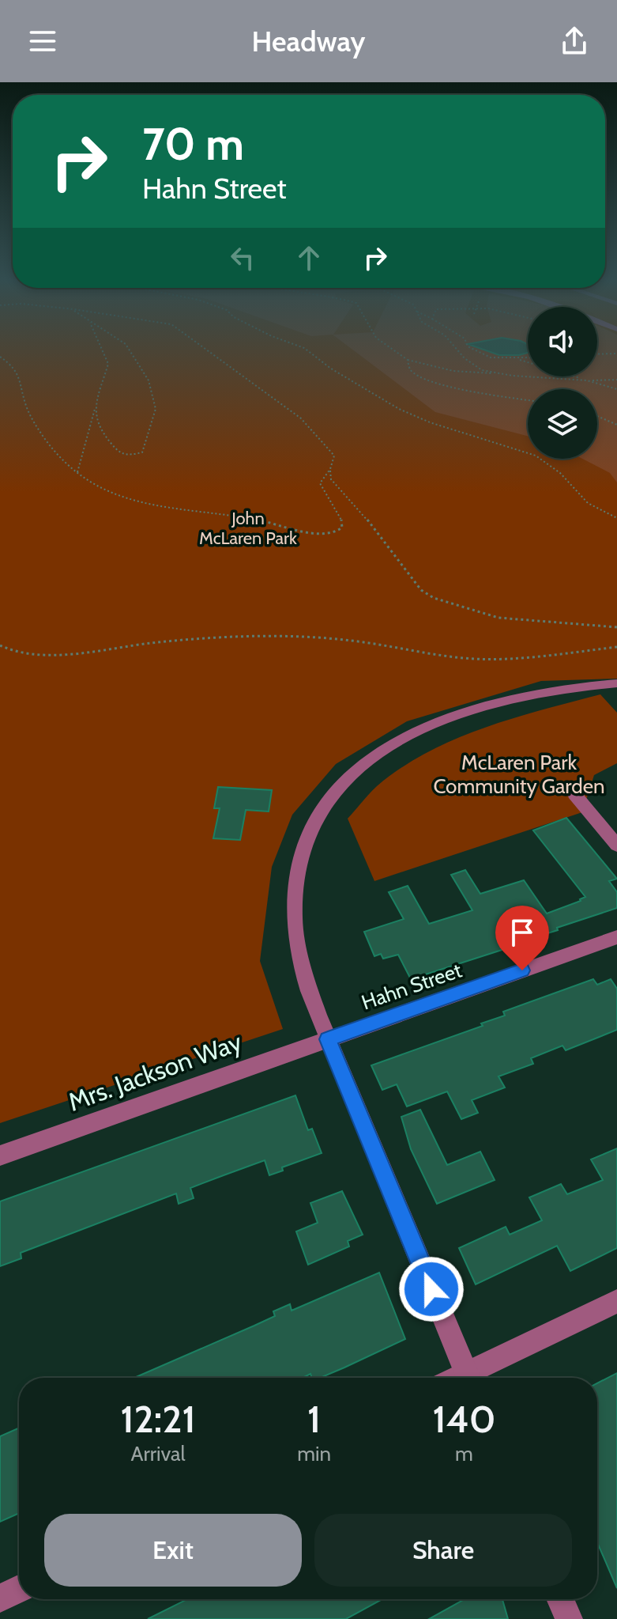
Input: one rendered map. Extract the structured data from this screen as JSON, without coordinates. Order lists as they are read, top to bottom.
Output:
{
  "streets": {
    "street": ["Hahn Street", "Mrs. Jackson Way"]
  },
  "crossings": [
    ["Hahn Street", "Mrs. Jackson Way"]
  ],
  "parks": ["John McLaren Park", "McLaren Park Community Garden"],
  "page": {
    "header": "Headway",
    "turn": ["70 m", "Hahn Street"],
    "eta": [
      "12:21",
      "Arrival",
      "1",
      "min",
      "140",
      "m"
    ],
    "buttons": ["Exit", "Share"]
  }
}
